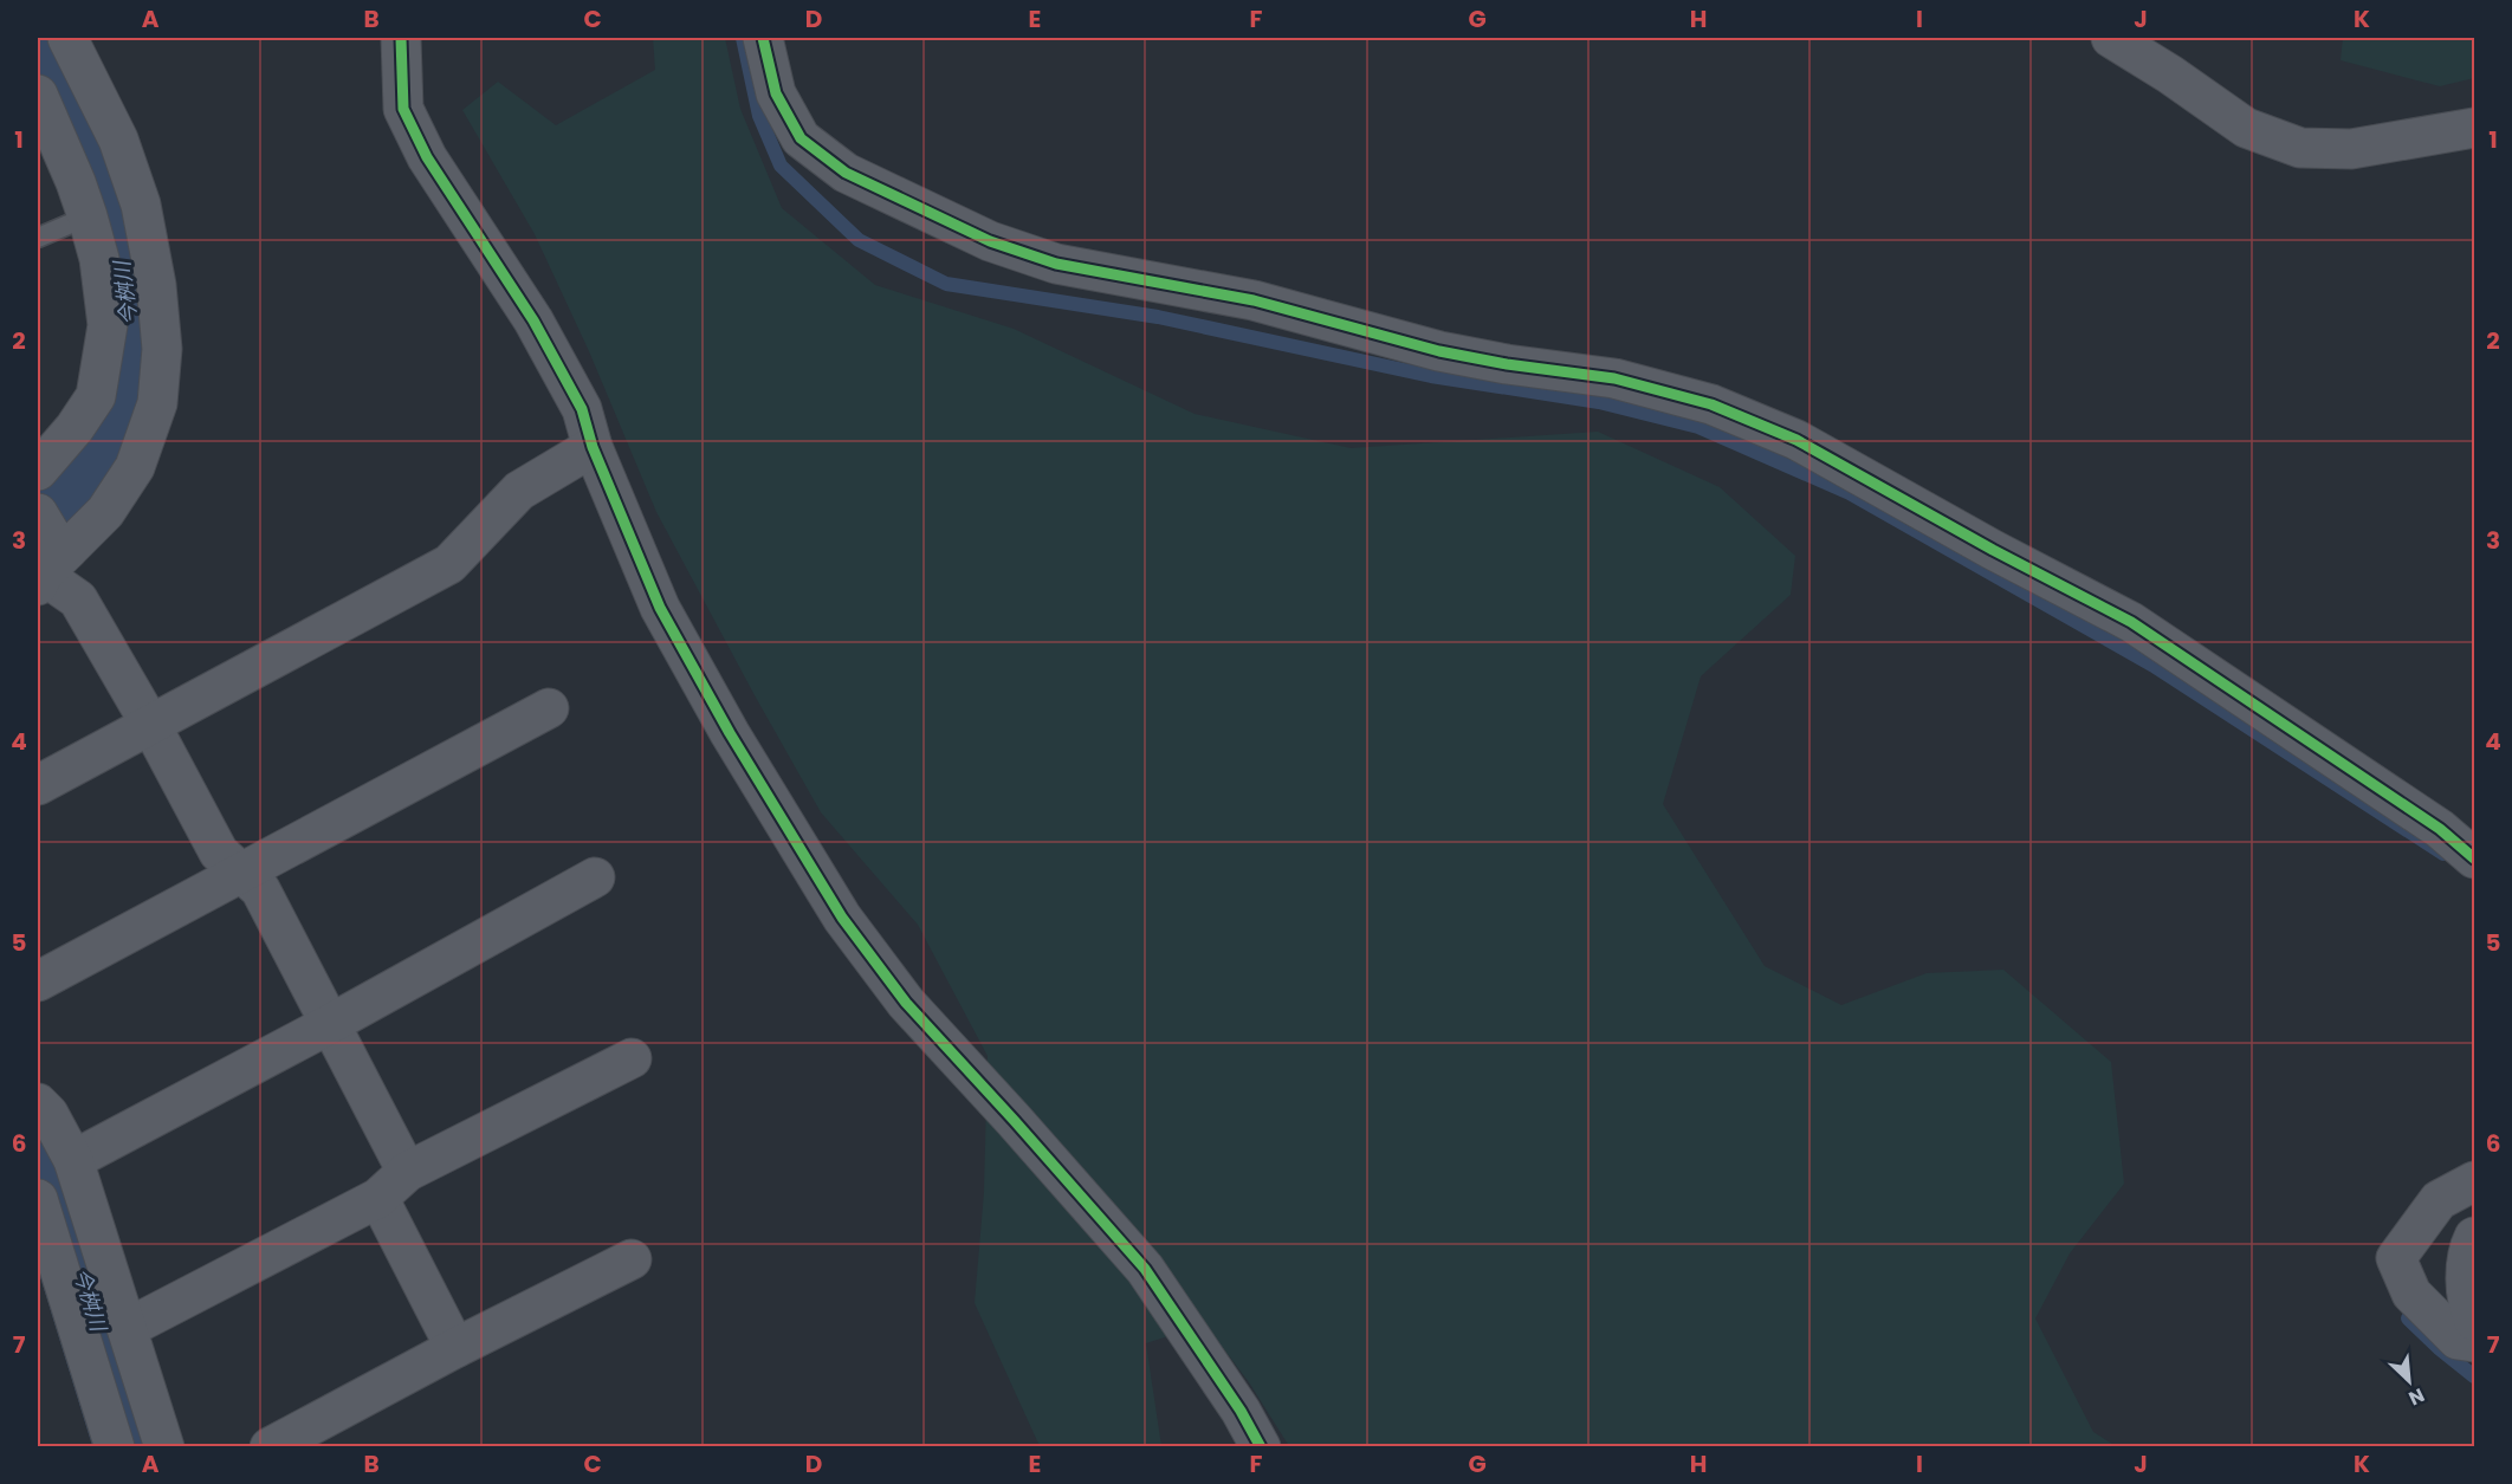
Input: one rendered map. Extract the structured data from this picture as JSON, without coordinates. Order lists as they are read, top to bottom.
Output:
{
  "water": ["今桝川"],
  "north": "bottom right",
  "grid": {
    "columns": [
      "A",
      "B",
      "C",
      "D",
      "E",
      "F",
      "G",
      "H",
      "I",
      "J",
      "K"
    ],
    "rows": [
      "1",
      "2",
      "3",
      "4",
      "5",
      "6",
      "7"
    ]
  }
}
